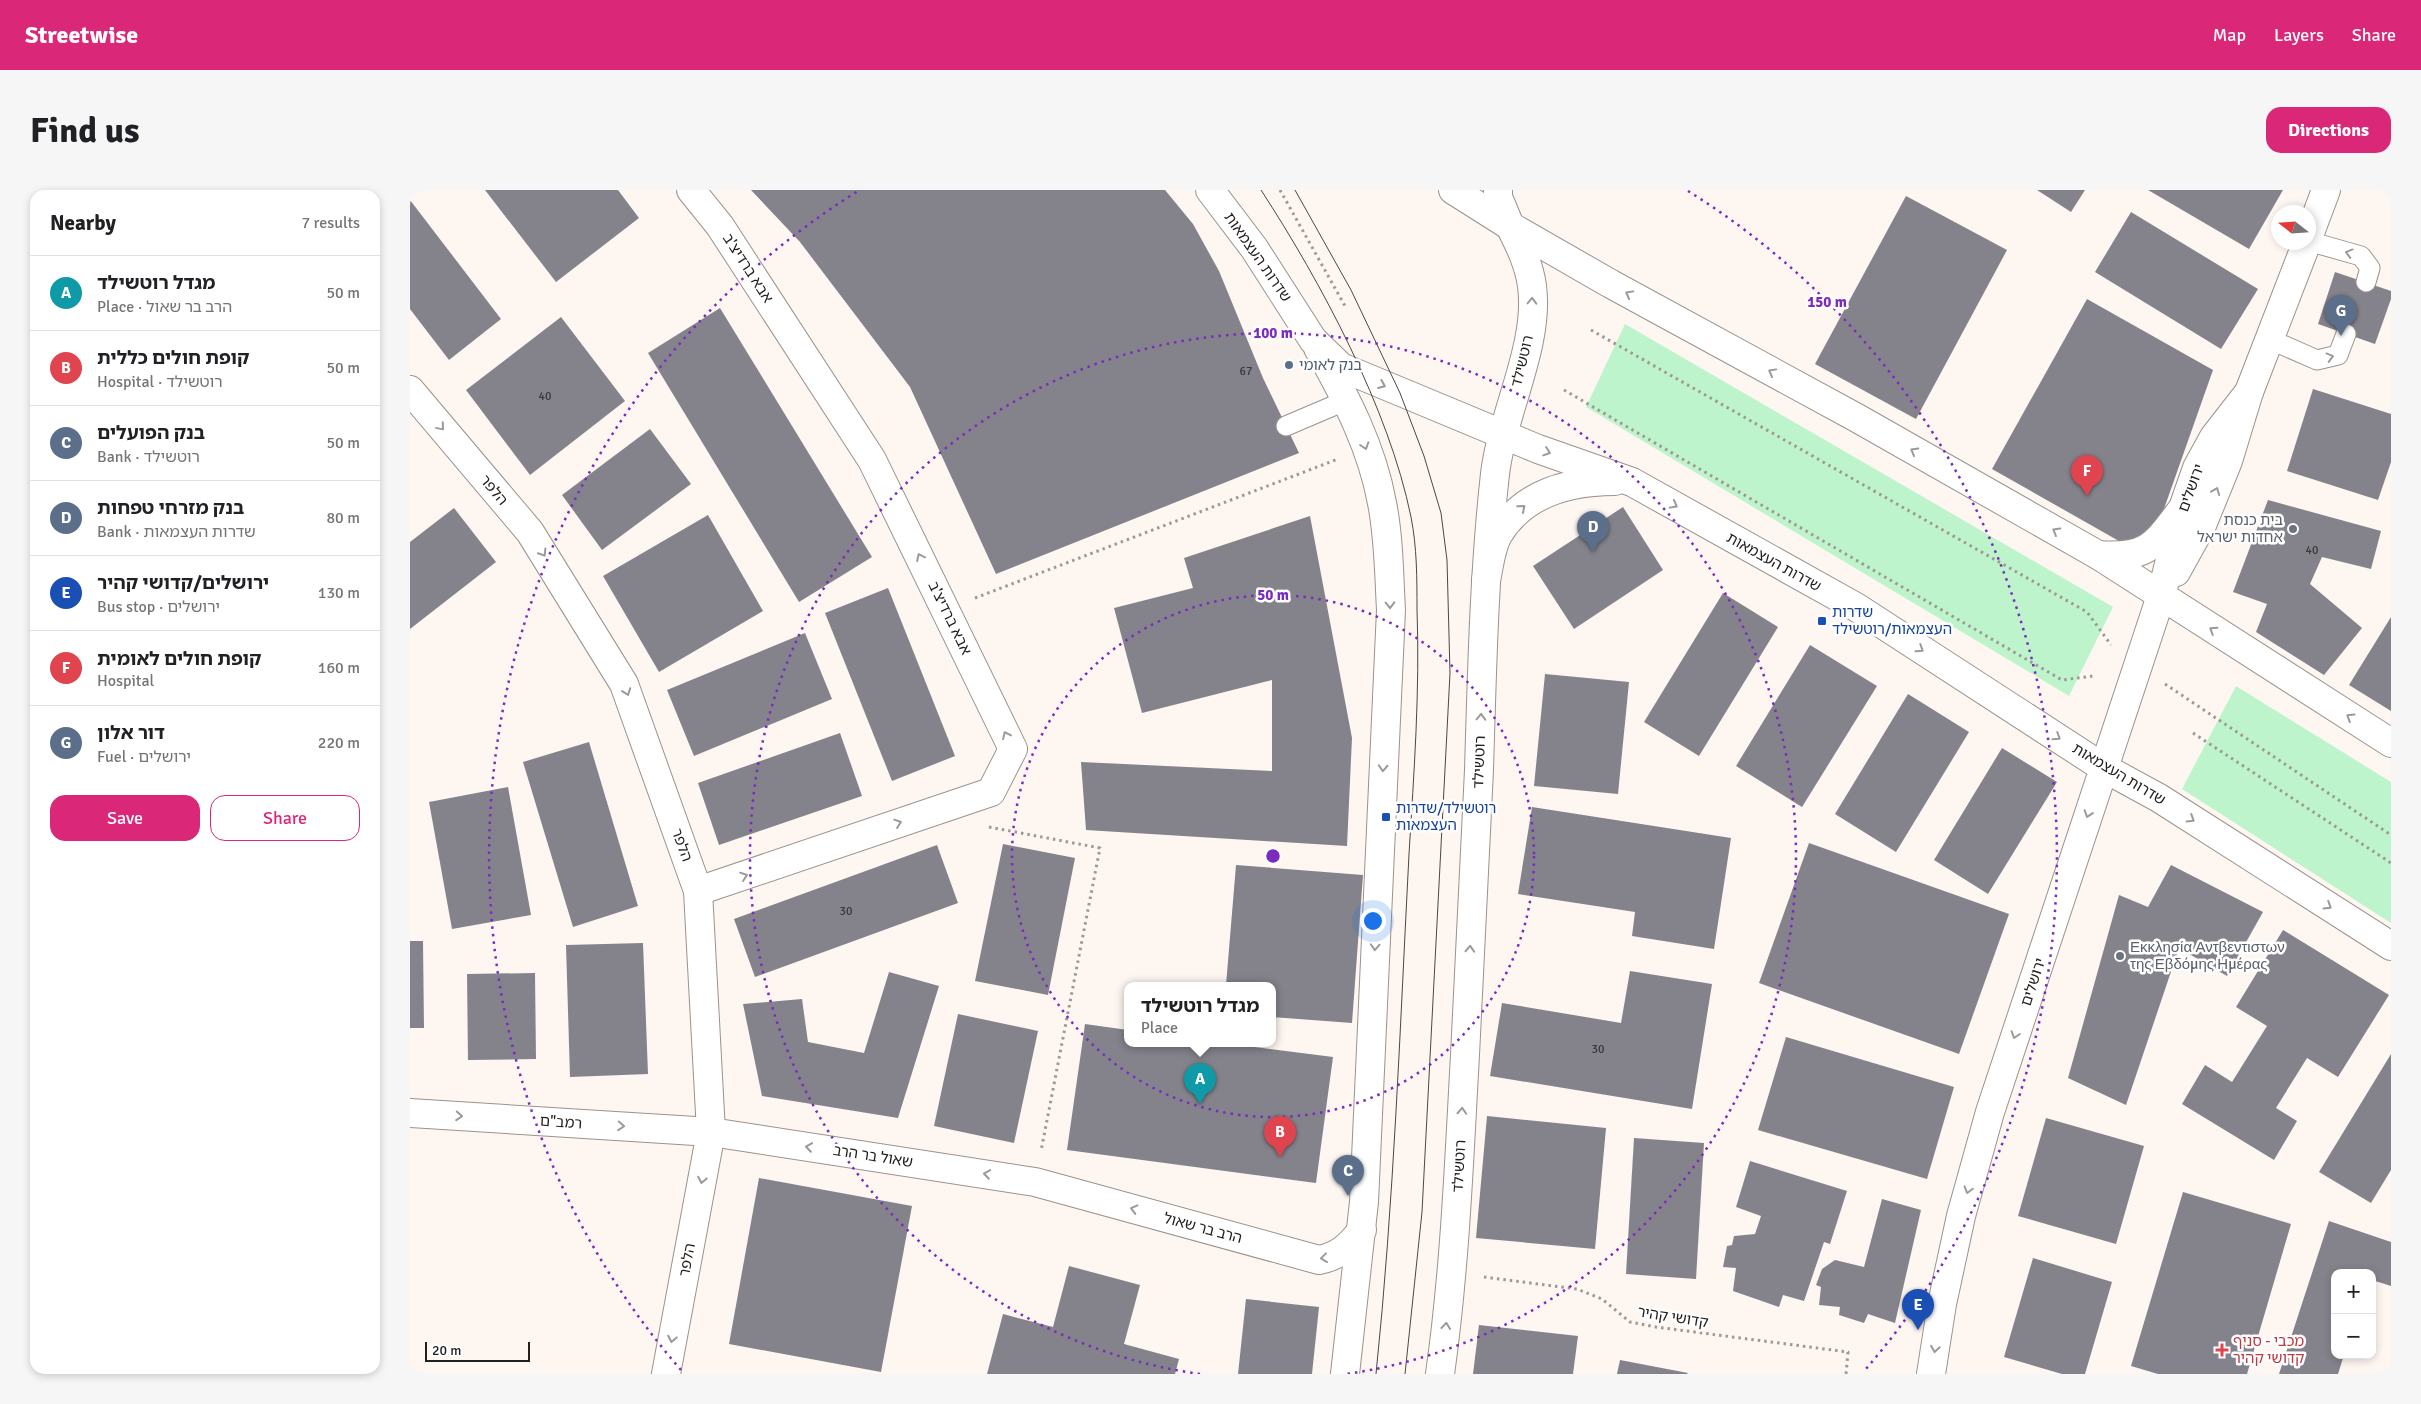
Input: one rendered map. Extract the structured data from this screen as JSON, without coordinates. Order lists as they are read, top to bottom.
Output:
{
  "streets": {
    "street": [
      "שדרות העצמאות",
      "אבא ברדיצ'ב",
      "רוטשילד",
      "ירושלים",
      "הלפר",
      "רמב\"ם",
      "שאול בר הרב",
      "הרב בר שאול"
    ],
    "path": ["קדושי קהיר"]
  },
  "crossings": [
    ["שדרות העצמאות", "רוטשילד"],
    ["שדרות העצמאות", "ירושלים"],
    ["רוטשילד", "קדושי קהיר"],
    ["הלפר", "רמב\"ם"],
    ["הלפר", "שאול בר הרב"],
    ["רמב\"ם", "שאול בר הרב"],
    ["שאול בר הרב", "הרב בר שאול"]
  ],
  "one_way": [
    "אבא ברדיצ'ב",
    "הלפר",
    "רמב\"ם",
    "שאול בר הרב",
    "הרב בר שאול"
  ],
  "places": {
    "other": ["בנק לאומי", "בית כנסת אחדות ישראל", "Εκκλησία Αντβεντιστων της Εβδόμης Ημέρας"],
    "transit": ["שדרות העצמאות/רוטשילד", "רוטשילד/שדרות העצמאות"],
    "health": ["מכבי - סניף קדושי קהיר"]
  },
  "house_numbers": [
    "67",
    "40",
    "40",
    "30",
    "30"
  ],
  "scale_bar": "20 m",
  "north": "left",
  "page": {
    "header": "Streetwise",
    "nav": ["Map", "Layers", "Share"],
    "buttons": [
      "Directions",
      ["Save", "Share"]
    ],
    "title": "Find us",
    "heading": ["Nearby", "7 results"],
    "list": [
      {
        "mark": "A",
        "name": "מגדל רוטשילד",
        "note": "Place · הרב בר שאול",
        "value": "50 m"
      },
      {
        "mark": "B",
        "name": "קופת חולים כללית",
        "note": "Hospital · רוטשילד",
        "value": "50 m"
      },
      {
        "mark": "C",
        "name": "בנק הפועלים",
        "note": "Bank · רוטשילד",
        "value": "50 m"
      },
      {
        "mark": "D",
        "name": "בנק מזרחי טפחות",
        "note": "Bank · שדרות העצמאות",
        "value": "80 m"
      },
      {
        "mark": "E",
        "name": "ירושלים/קדושי קהיר",
        "note": "Bus stop · ירושלים",
        "value": "130 m"
      },
      {
        "mark": "F",
        "name": "קופת חולים לאומית",
        "note": "Hospital",
        "value": "160 m"
      },
      {
        "mark": "G",
        "name": "דור אלון",
        "note": "Fuel · ירושלים",
        "value": "220 m"
      }
    ],
    "pins": [
      "G",
      "F",
      "D",
      "A",
      "B",
      "C",
      "E"
    ],
    "popup": ["מגדל רוטשילד", "Place"],
    "map_buttons": ["+", "−"],
    "scale": "20 m"
  },
  "rings": ["150 m", "100 m", "50 m"]
}
